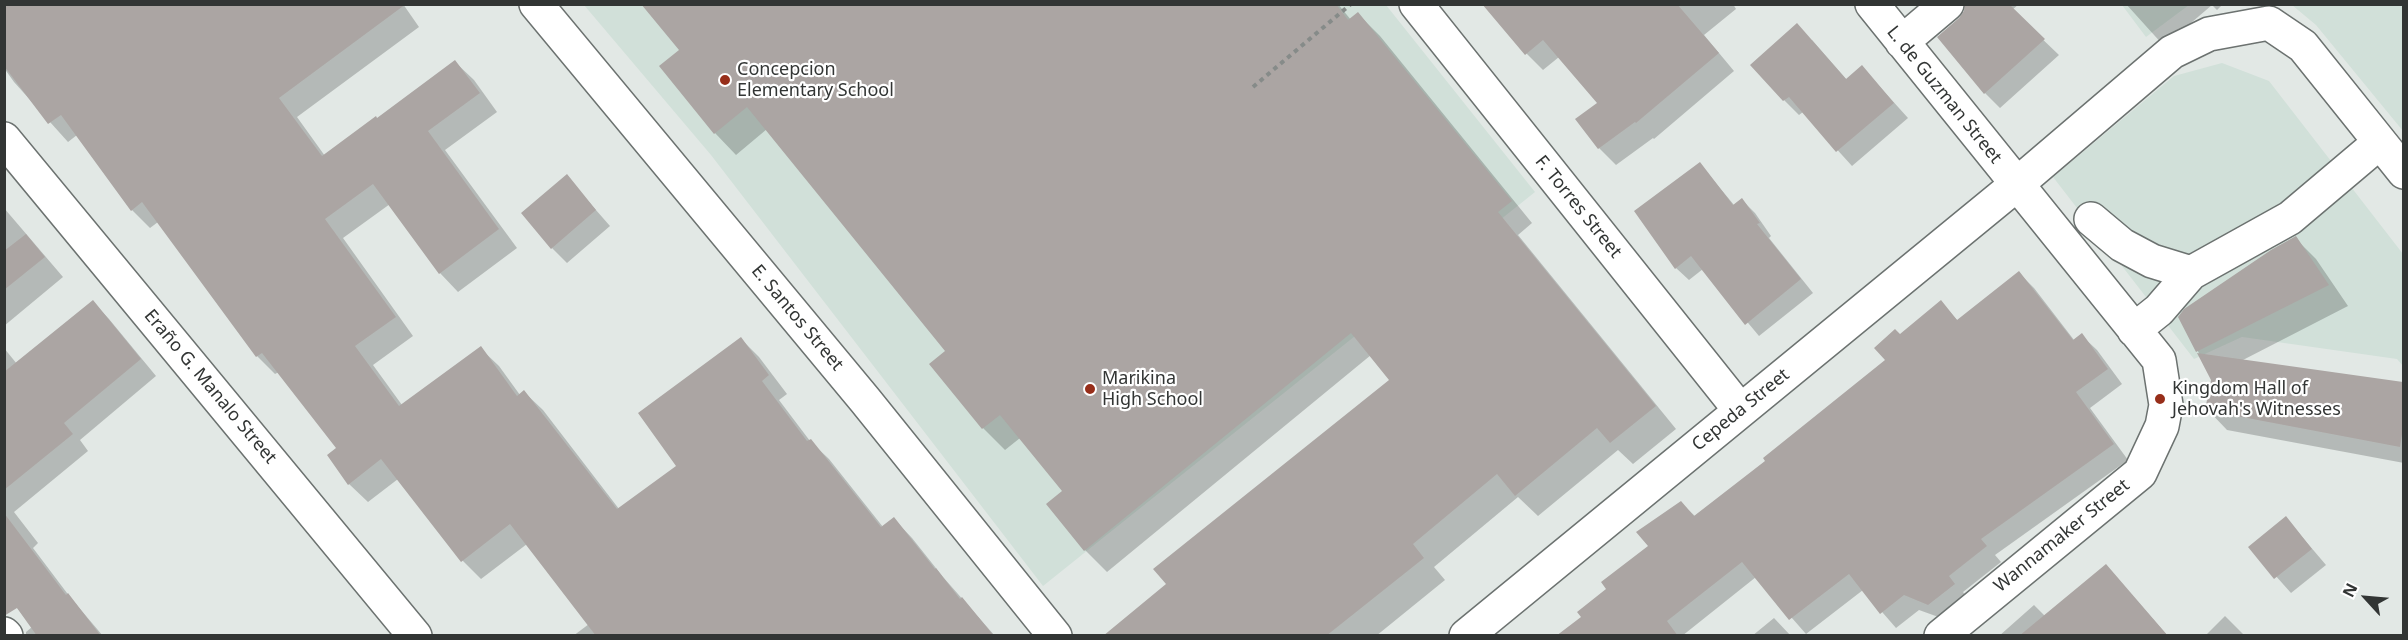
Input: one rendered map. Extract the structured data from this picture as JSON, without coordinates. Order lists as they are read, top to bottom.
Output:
{
  "streets": {
    "street": [
      "L. de Guzman Street",
      "F. Torres Street",
      "E. Santos Street",
      "Eraño G. Manalo Street",
      "Cepeda Street",
      "Wannamaker Street"
    ]
  },
  "crossings": [
    ["L. de Guzman Street", "Cepeda Street"],
    ["L. de Guzman Street", "Wannamaker Street"],
    ["F. Torres Street", "Cepeda Street"],
    ["Cepeda Street", "Wannamaker Street"]
  ],
  "places": ["Concepcion Elementary School", "Marikina High School", "Kingdom Hall of Jehovah's Witnesses"],
  "north": "top left"
}
